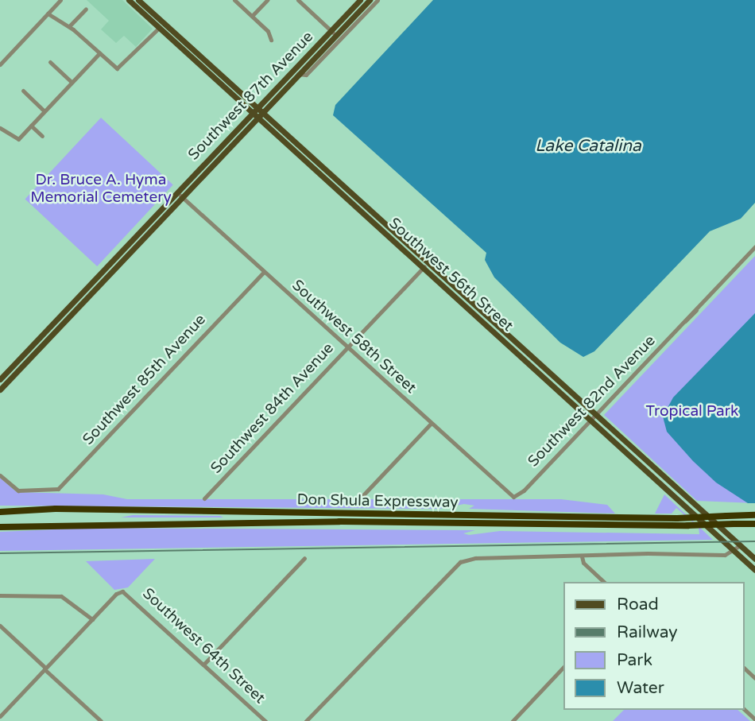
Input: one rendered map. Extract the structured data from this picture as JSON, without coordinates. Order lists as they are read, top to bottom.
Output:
{
  "streets": {
    "highway": ["Don Shula Expressway"],
    "main road": ["Southwest 87th Avenue", "Southwest 56th Street"],
    "street": [
      "Southwest 58th Street",
      "Southwest 85th Avenue",
      "Southwest 82nd Avenue",
      "Southwest 84th Avenue",
      "Southwest 64th Street"
    ]
  },
  "crossings": [
    ["Southwest 87th Avenue", "Southwest 56th Street"],
    ["Southwest 87th Avenue", "Southwest 58th Street"],
    ["Southwest 56th Street", "Southwest 82nd Avenue"],
    ["Southwest 56th Street", "Southwest 84th Avenue"],
    ["Southwest 58th Street", "Southwest 85th Avenue"],
    ["Southwest 58th Street", "Southwest 82nd Avenue"],
    ["Southwest 58th Street", "Southwest 84th Avenue"]
  ],
  "water": ["Lake Catalina"],
  "parks": ["Dr. Bruce A. Hyma Memorial Cemetery", "Tropical Park"],
  "legend": [
    "Road",
    "Railway",
    "Park",
    "Water"
  ]
}
